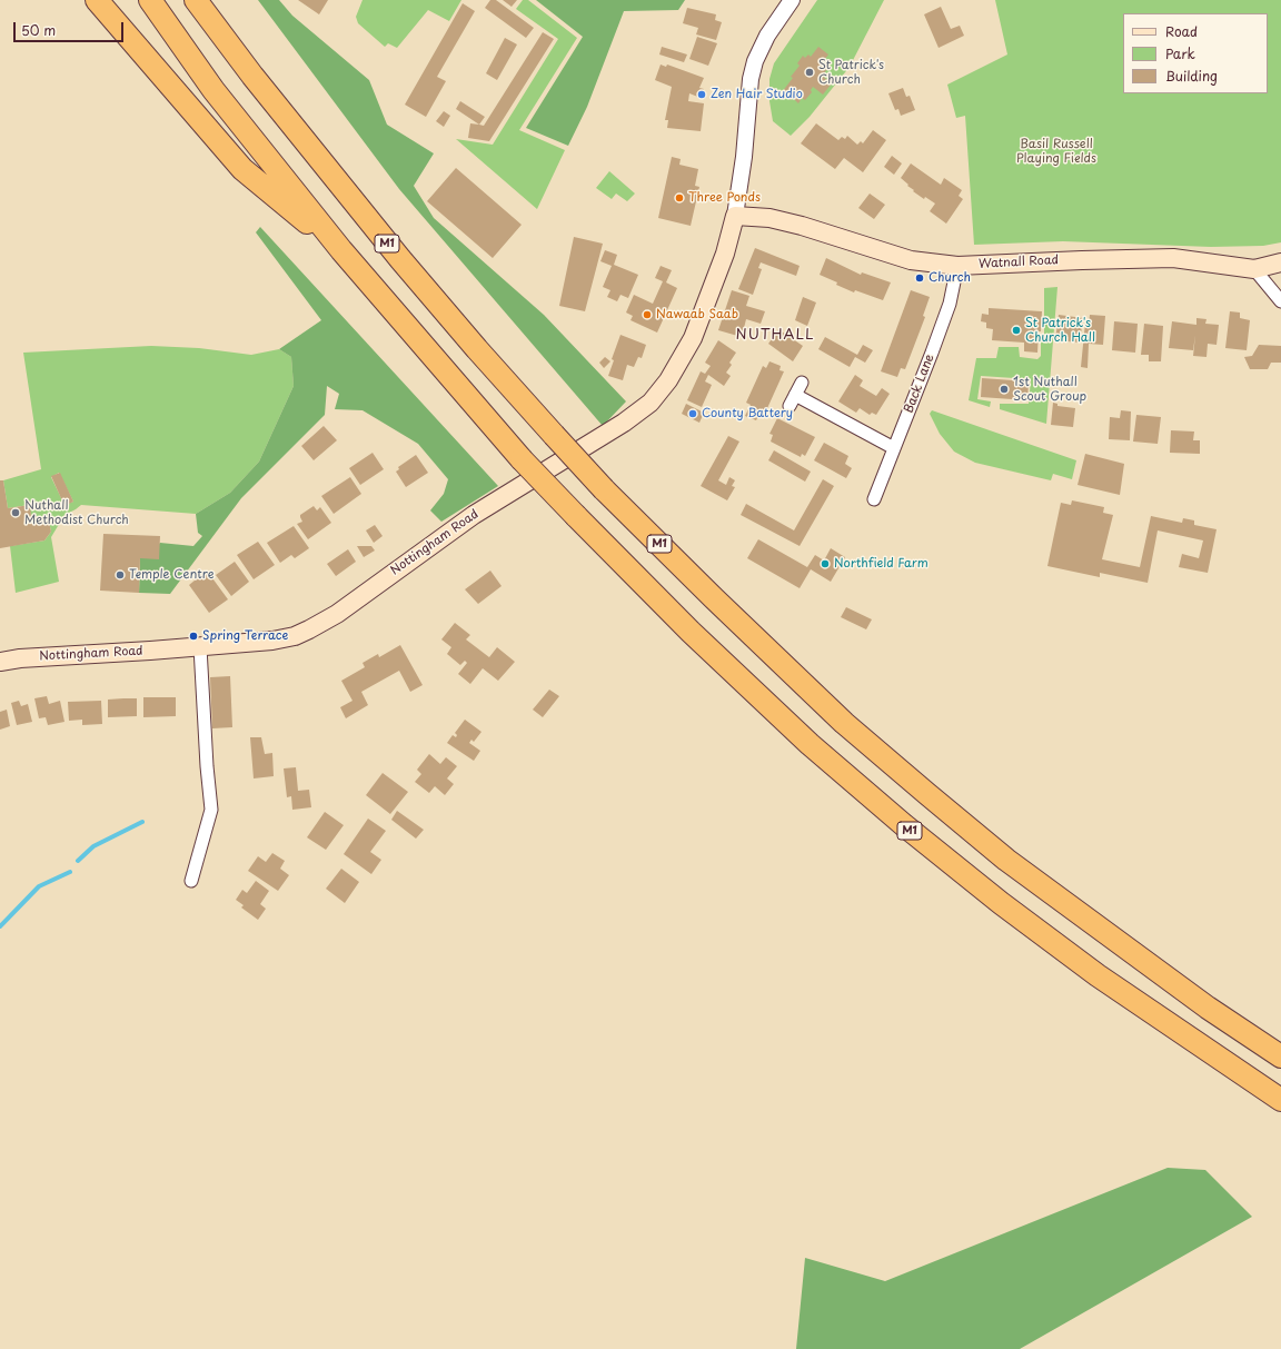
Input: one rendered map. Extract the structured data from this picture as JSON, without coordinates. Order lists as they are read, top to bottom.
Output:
{
  "streets": {
    "highway": ["M1"],
    "main road": ["Watnall Road", "Nottingham Road"],
    "street": ["Back Lane"]
  },
  "crossings": [
    ["Watnall Road", "Back Lane"],
    ["Watnall Road", "Nottingham Road"]
  ],
  "districts": ["NUTHALL"],
  "parks": ["Basil Russell Playing Fields"],
  "places": [
    "St Patrick's Church",
    "Zen Hair Studio",
    "Three Ponds",
    "Church",
    "Nawaab Saab",
    "St Patrick's Church Hall",
    "1st Nuthall Scout Group",
    "County Battery",
    "Nuthall Methodist Church",
    "Northfield Farm",
    "Temple Centre",
    "Spring Terrace"
  ],
  "legend": ["Road", "Park", "Building"],
  "scale_bar": "50 m"
}
